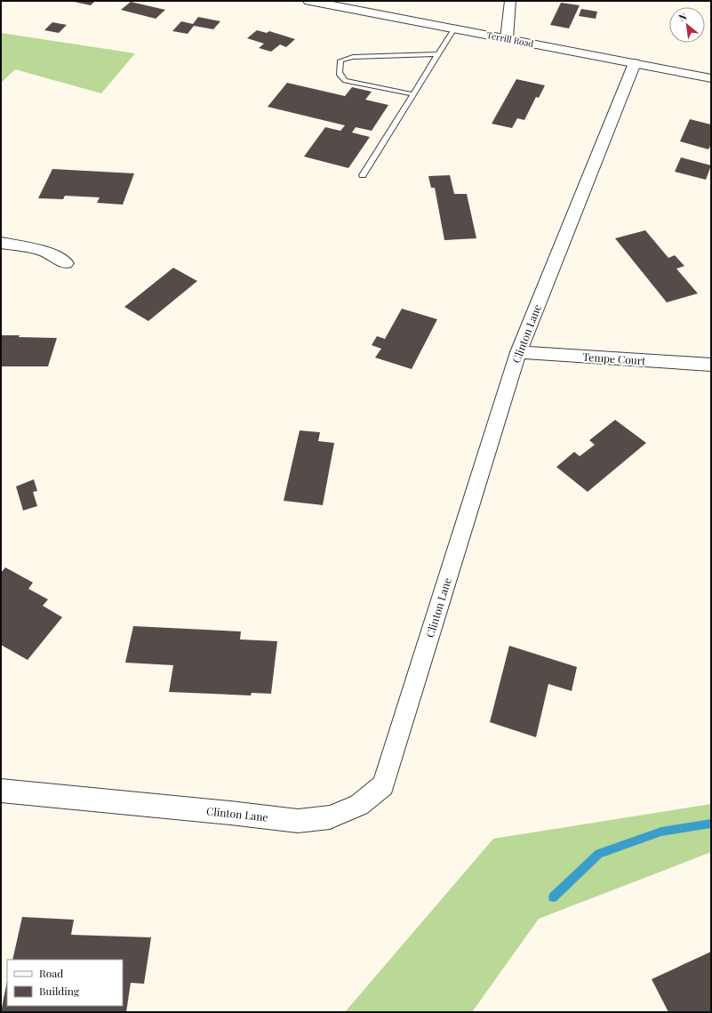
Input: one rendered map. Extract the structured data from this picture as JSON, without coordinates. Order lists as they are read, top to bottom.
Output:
{
  "streets": {
    "street": ["Terrill Road", "Clinton Lane", "Tempe Court"]
  },
  "crossings": [
    ["Terrill Road", "Clinton Lane"],
    ["Clinton Lane", "Tempe Court"]
  ],
  "legend": ["Road", "Building"],
  "north": "top left"
}
